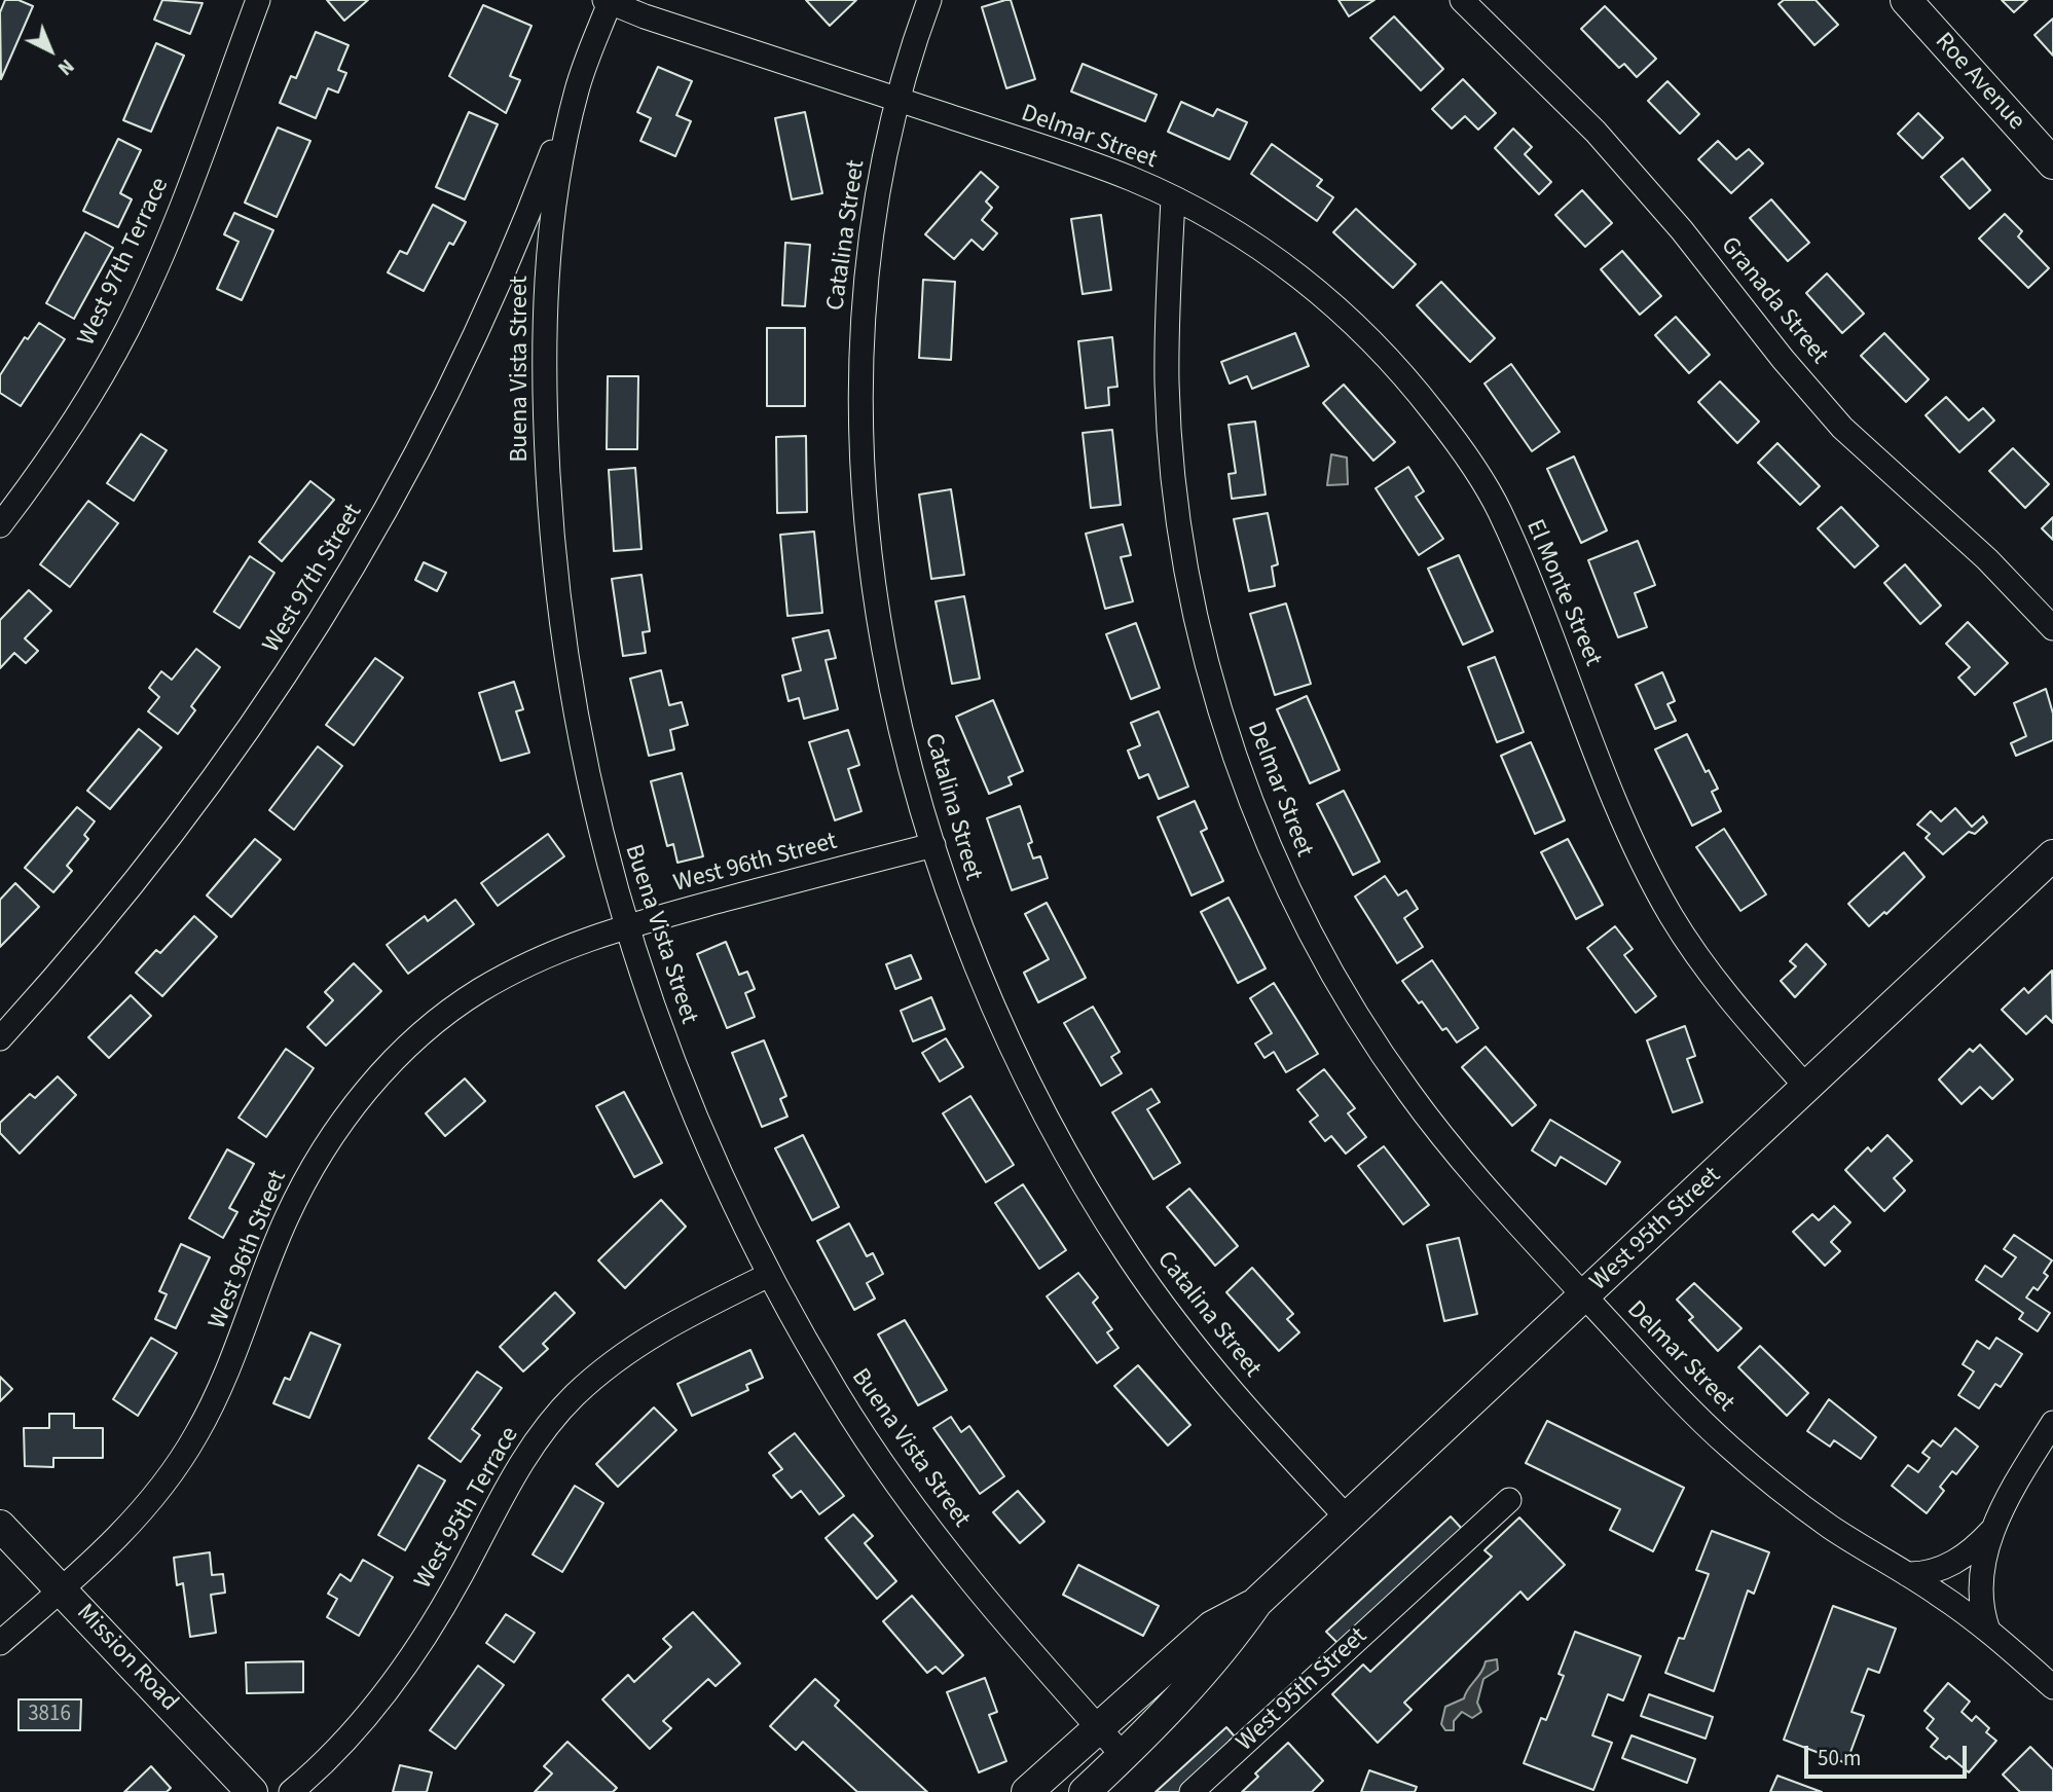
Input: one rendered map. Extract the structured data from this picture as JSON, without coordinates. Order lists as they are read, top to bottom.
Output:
{
  "streets": {
    "main road": ["Roe Avenue", "West 95th Street", "Mission Road"],
    "street": [
      "Delmar Street",
      "Catalina Street",
      "West 97th Terrace",
      "Granada Street",
      "Buena Vista Street",
      "West 97th Street",
      "El Monte Street",
      "West 96th Street",
      "West 95th Terrace"
    ]
  },
  "crossings": [
    ["Delmar Street", "Catalina Street"],
    ["Delmar Street", "Buena Vista Street"],
    ["Delmar Street", "El Monte Street"],
    ["Delmar Street", "West 95th Street"],
    ["Catalina Street", "West 96th Street"],
    ["Catalina Street", "West 95th Street"],
    ["Buena Vista Street", "West 97th Street"],
    ["Buena Vista Street", "West 96th Street"],
    ["Buena Vista Street", "West 95th Street"],
    ["Buena Vista Street", "West 95th Terrace"],
    ["El Monte Street", "West 95th Street"],
    ["West 96th Street", "Mission Road"]
  ],
  "house_numbers": ["3816"],
  "scale_bar": "50 m",
  "north": "bottom right"
}
